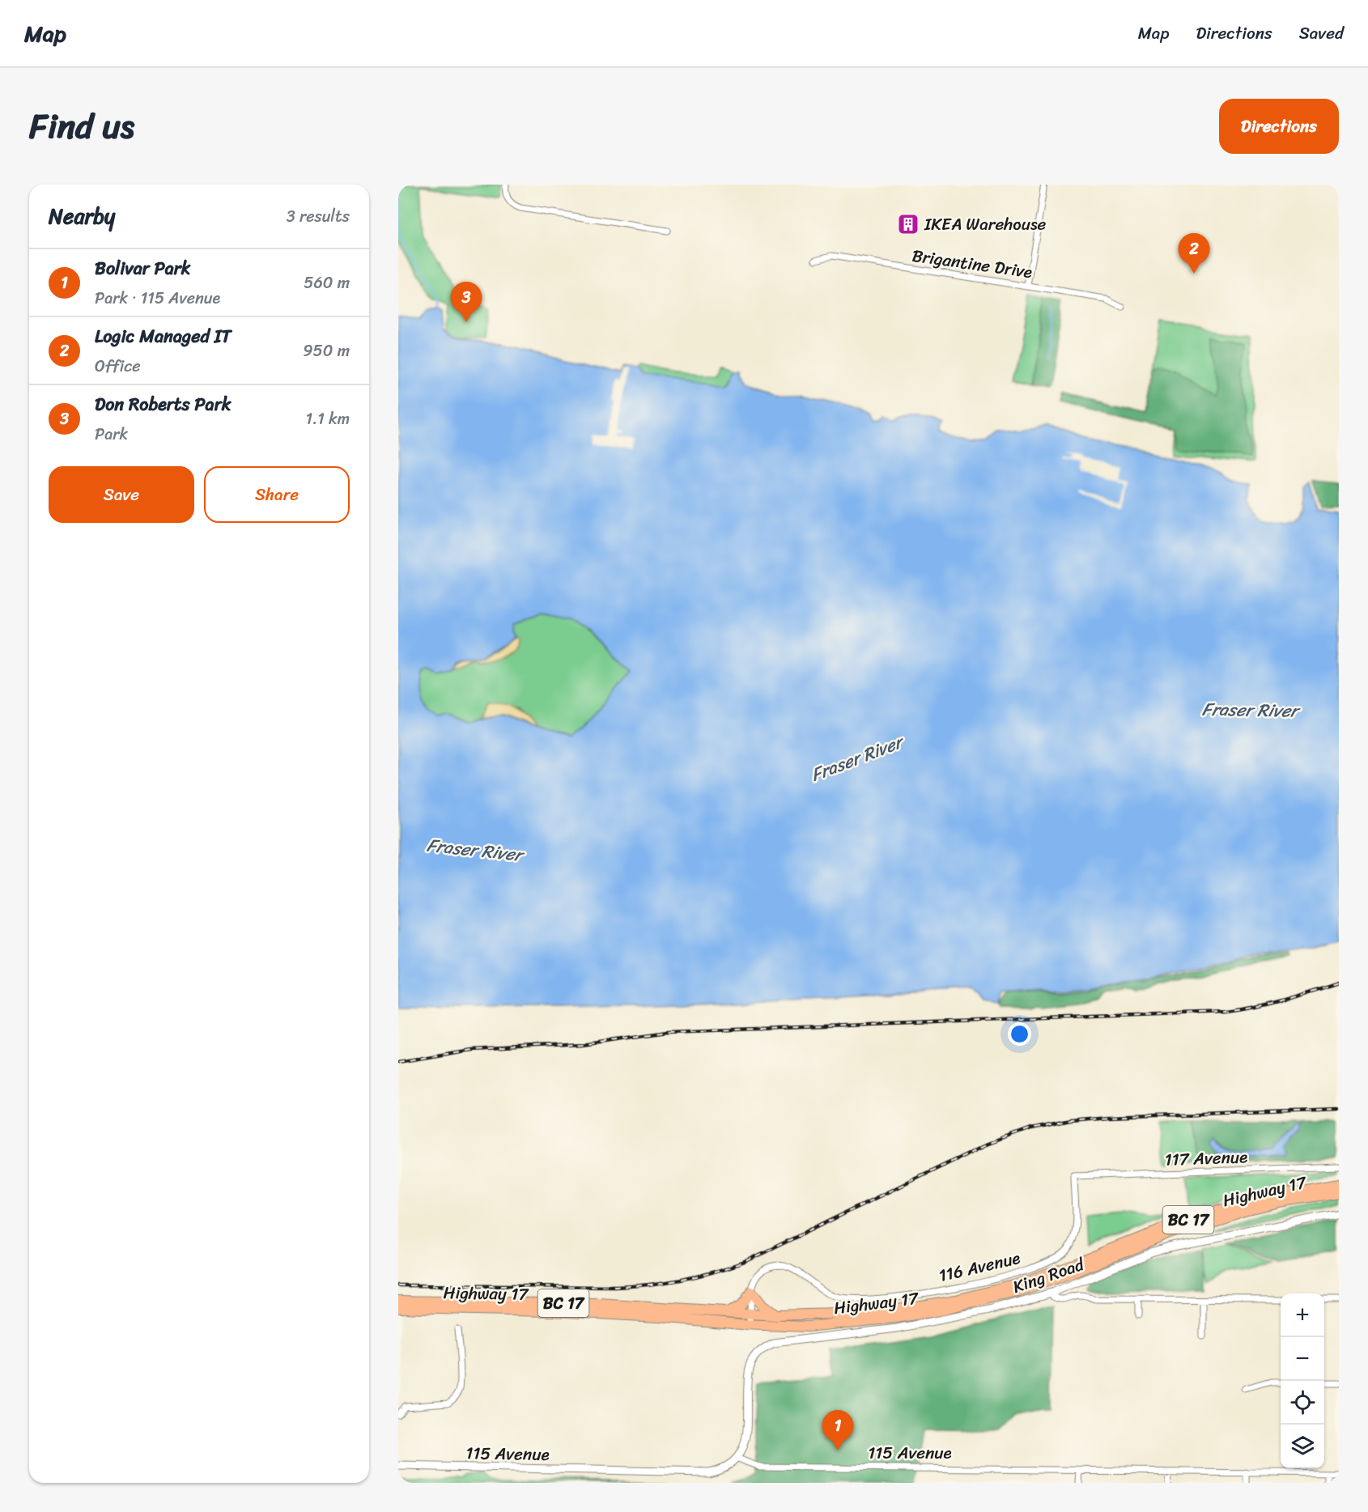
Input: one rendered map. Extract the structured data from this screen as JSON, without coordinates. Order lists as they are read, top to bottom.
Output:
{
  "streets": {
    "highway": ["Highway 17", "BC 17"],
    "street": [
      "Brigantine Drive",
      "117 Avenue",
      "116 Avenue",
      "King Road",
      "115 Avenue"
    ]
  },
  "crossings": [
    ["117 Avenue", "116 Avenue"],
    ["King Road", "115 Avenue"]
  ],
  "water": ["Fraser River"],
  "places": {
    "building": ["IKEA Warehouse"]
  },
  "page": {
    "header": "Map",
    "nav": ["Map", "Directions", "Saved"],
    "title": "Find us",
    "buttons": [
      "Directions",
      ["Save", "Share"]
    ],
    "heading": ["Nearby", "3 results"],
    "pins": ["2", "3", "1"],
    "list": [
      {
        "mark": "1",
        "name": "Bolivar Park",
        "note": "Park · 115 Avenue",
        "value": "560 m"
      },
      {
        "mark": "2",
        "name": "Logic Managed IT",
        "note": "Office",
        "value": "950 m"
      },
      {
        "mark": "3",
        "name": "Don Roberts Park",
        "note": "Park",
        "value": "1.1 km"
      }
    ],
    "map_buttons": ["+", "−"]
  }
}
